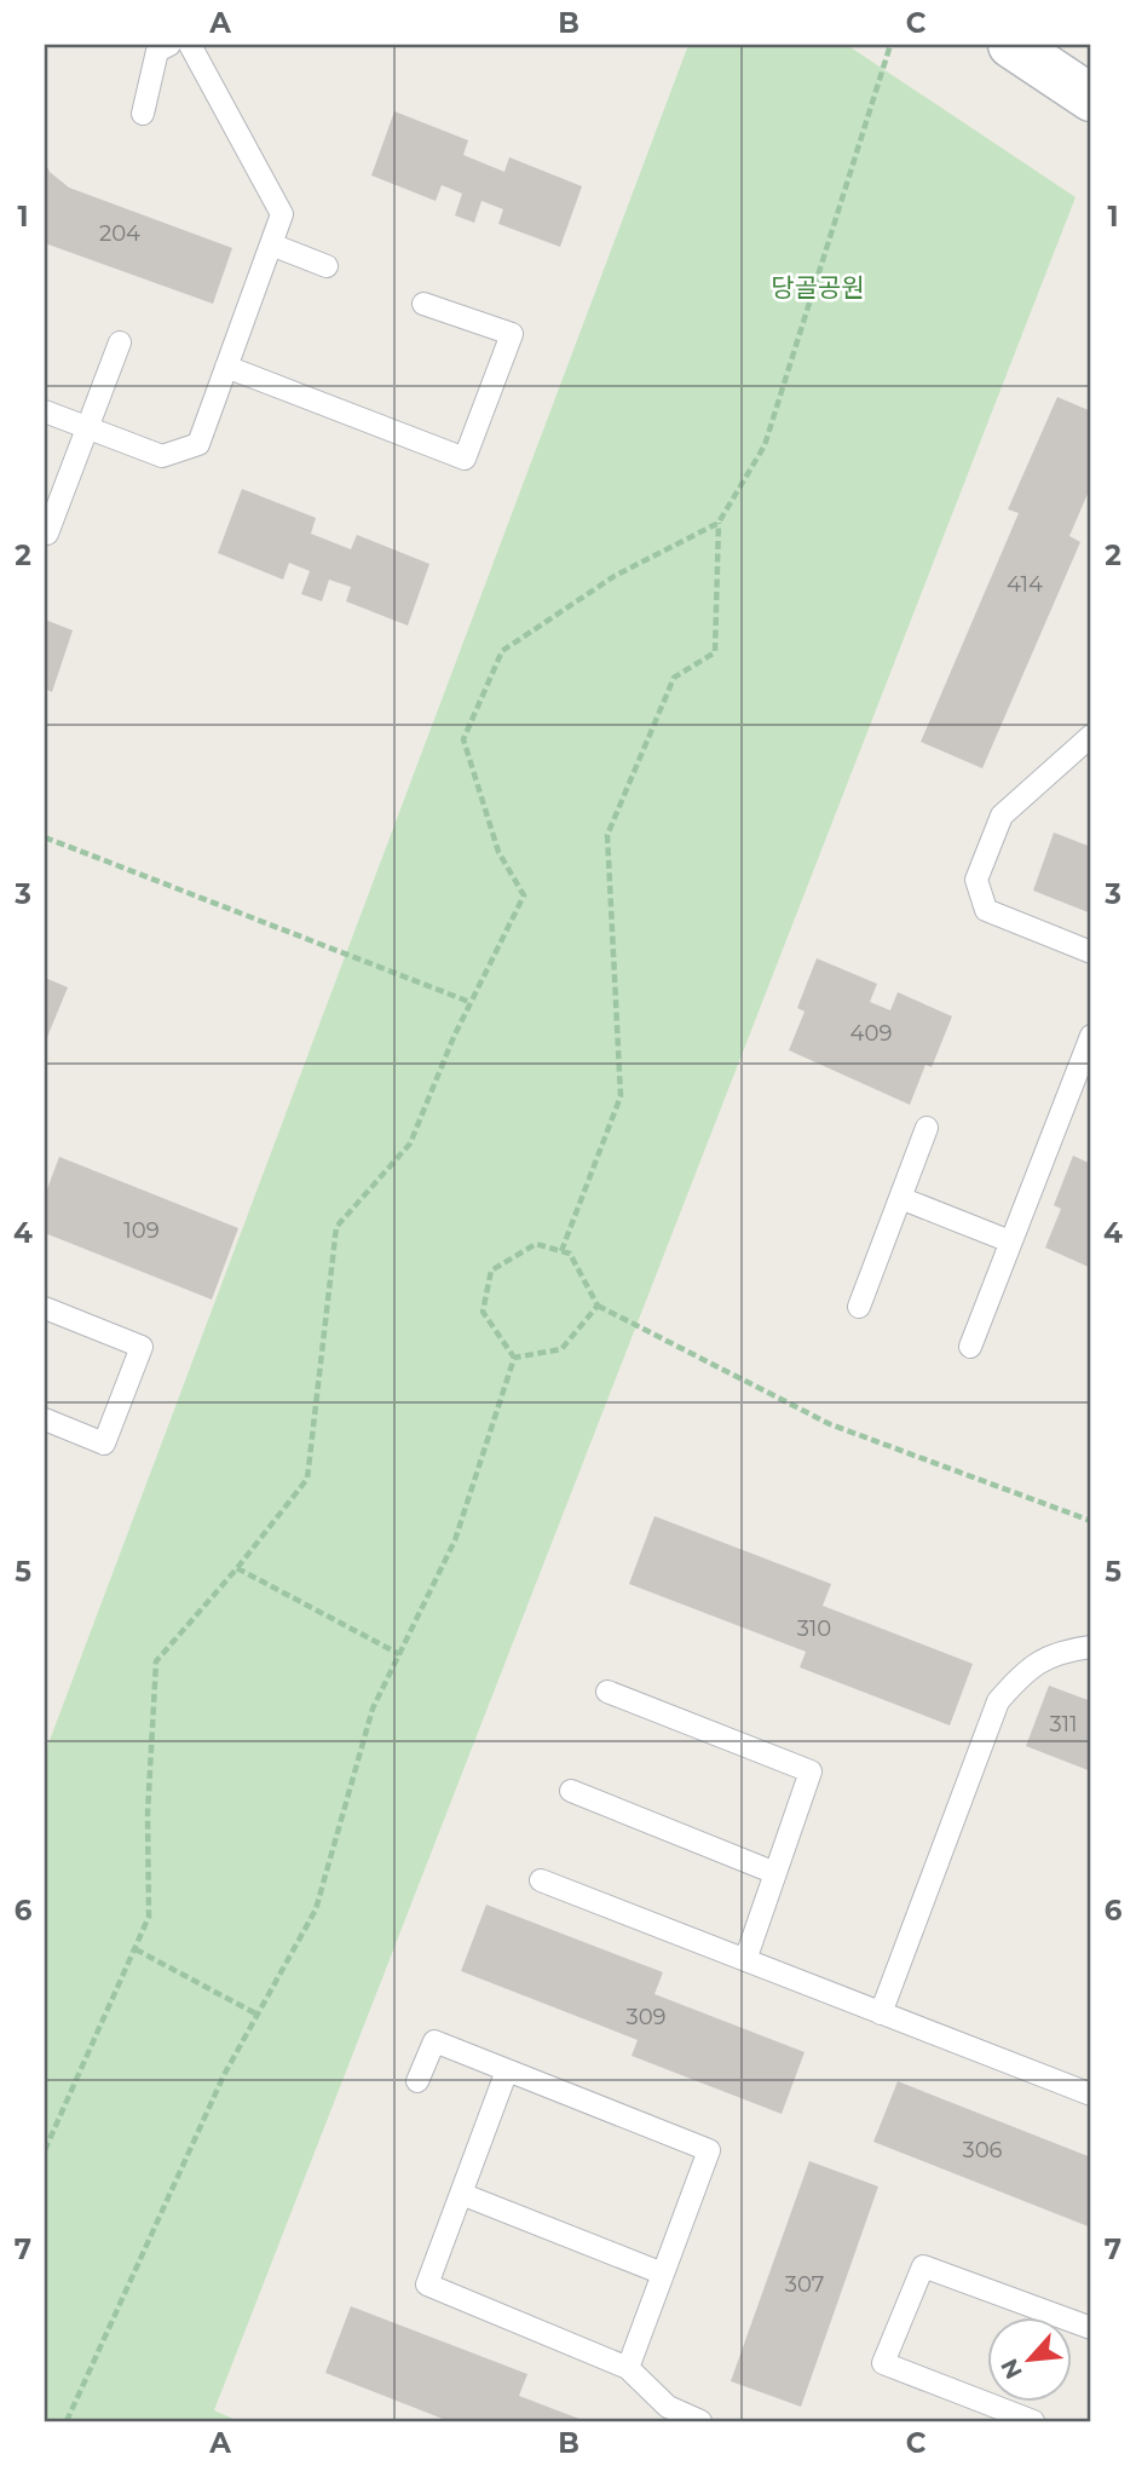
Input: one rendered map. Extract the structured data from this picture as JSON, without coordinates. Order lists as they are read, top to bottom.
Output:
{
  "parks": ["당골공원"],
  "house_numbers": [
    "204",
    "414",
    "409",
    "109",
    "310",
    "311",
    "309",
    "306",
    "307"
  ],
  "north": "bottom left",
  "grid": {
    "columns": ["A", "B", "C"],
    "rows": [
      "1",
      "2",
      "3",
      "4",
      "5",
      "6",
      "7"
    ]
  }
}
